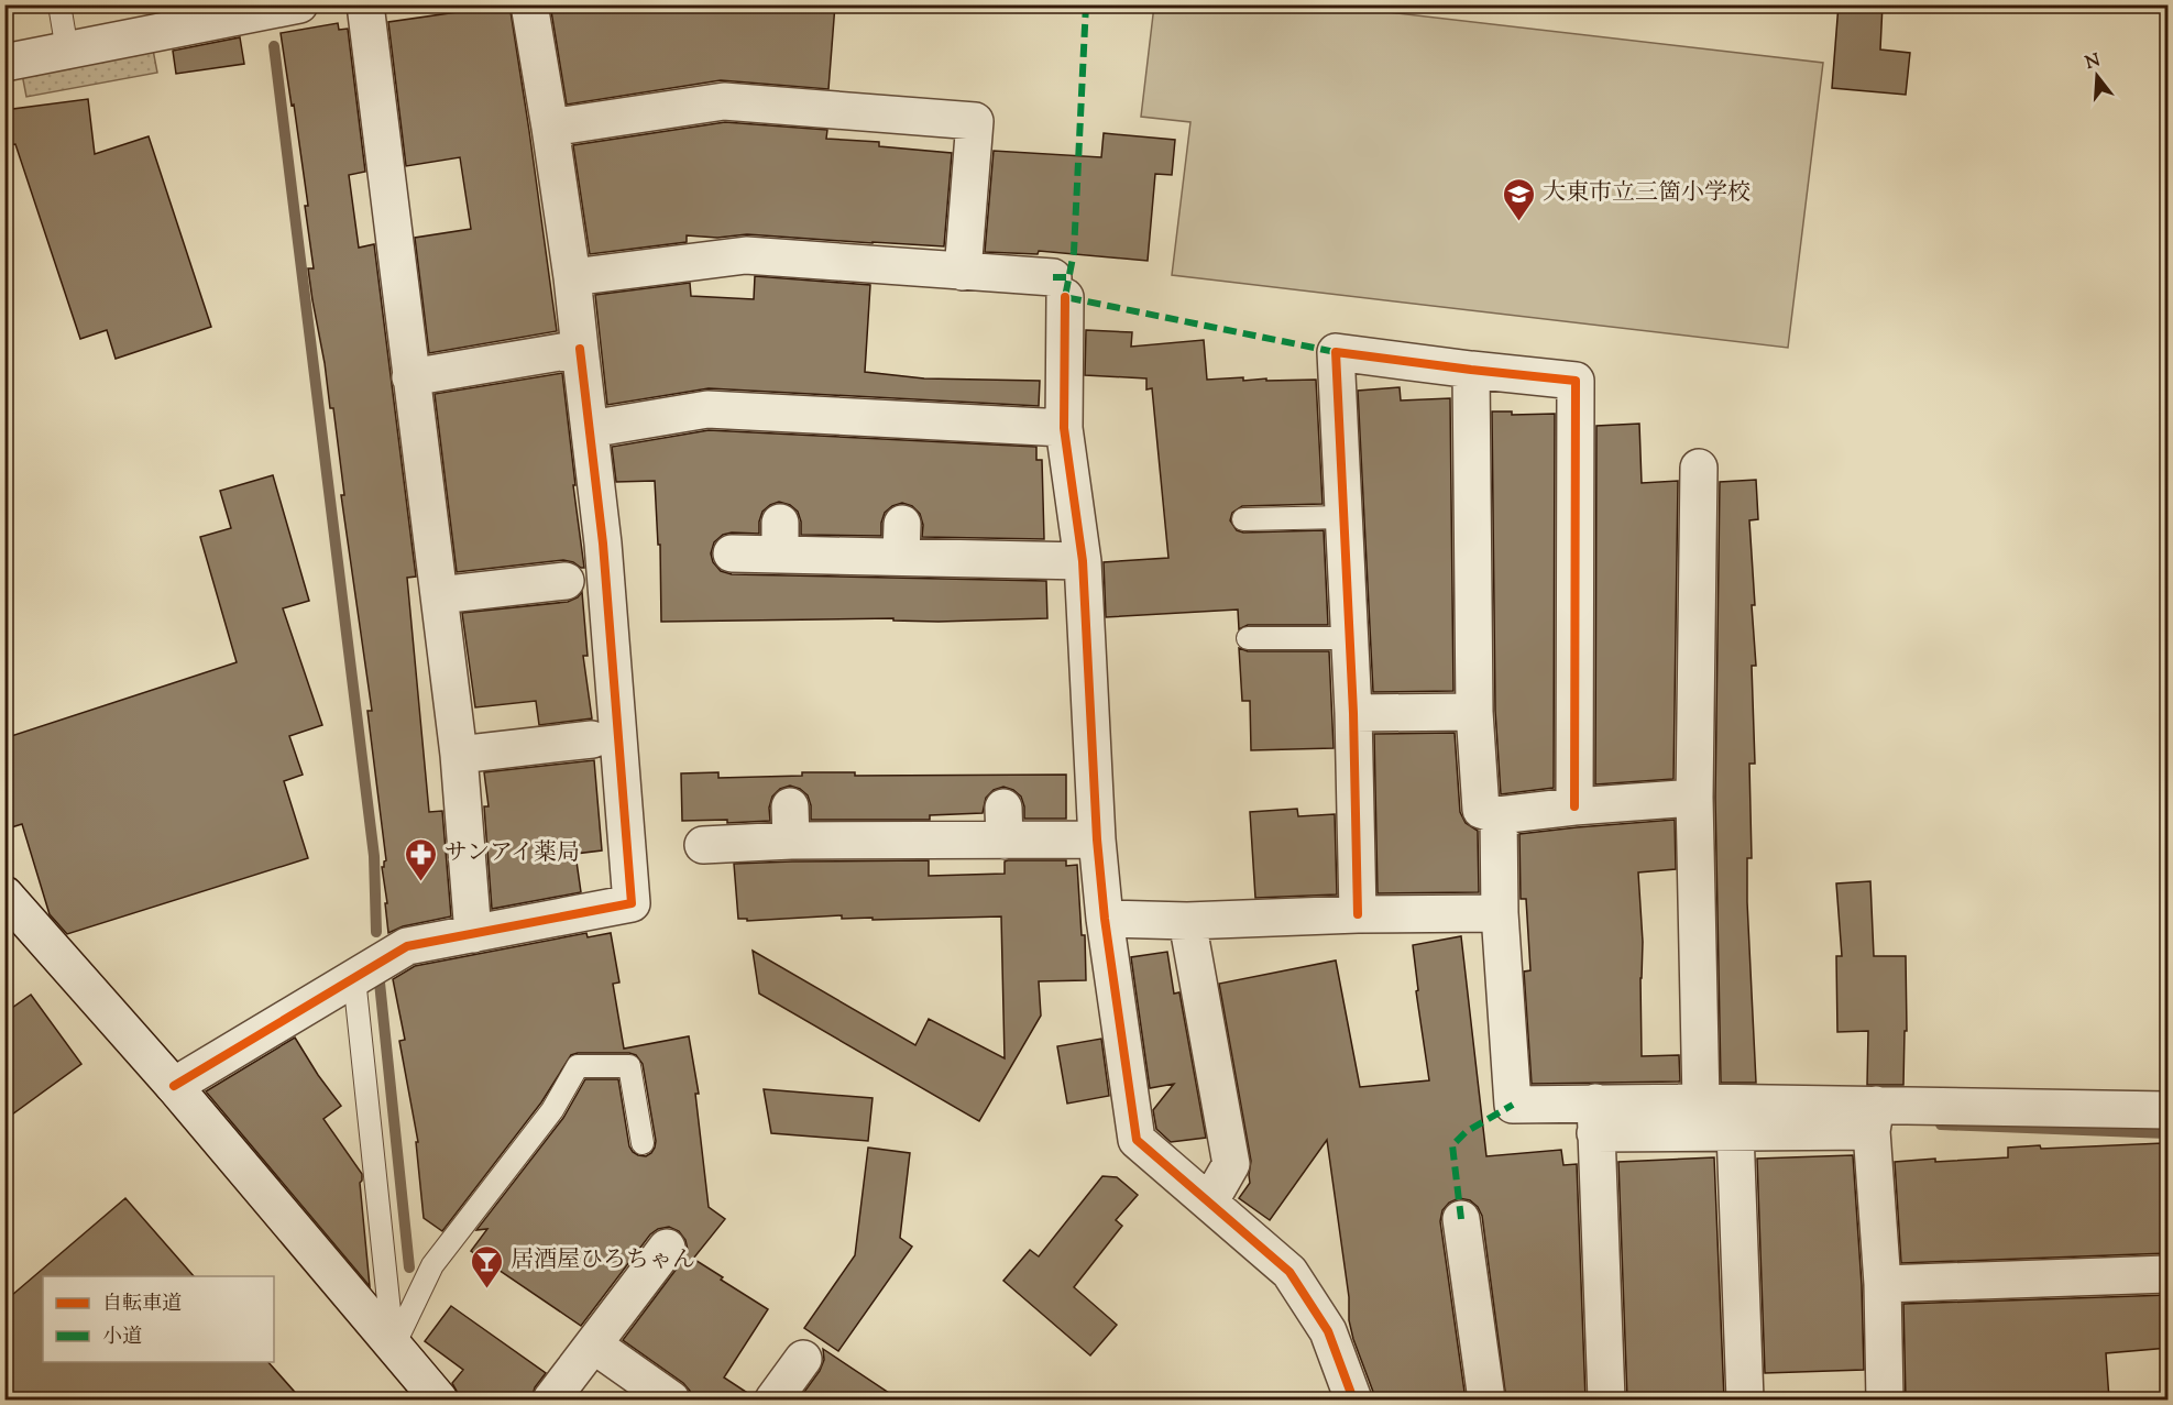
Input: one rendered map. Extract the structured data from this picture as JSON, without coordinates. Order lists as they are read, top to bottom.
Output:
{
  "places": {
    "school or university": ["大東市立三箇小学校"],
    "pharmacy": ["サンアイ薬局"],
    "bar": ["居酒屋ひろちゃん"]
  },
  "legend": ["自転車道", "小道"],
  "north": "top"
}
